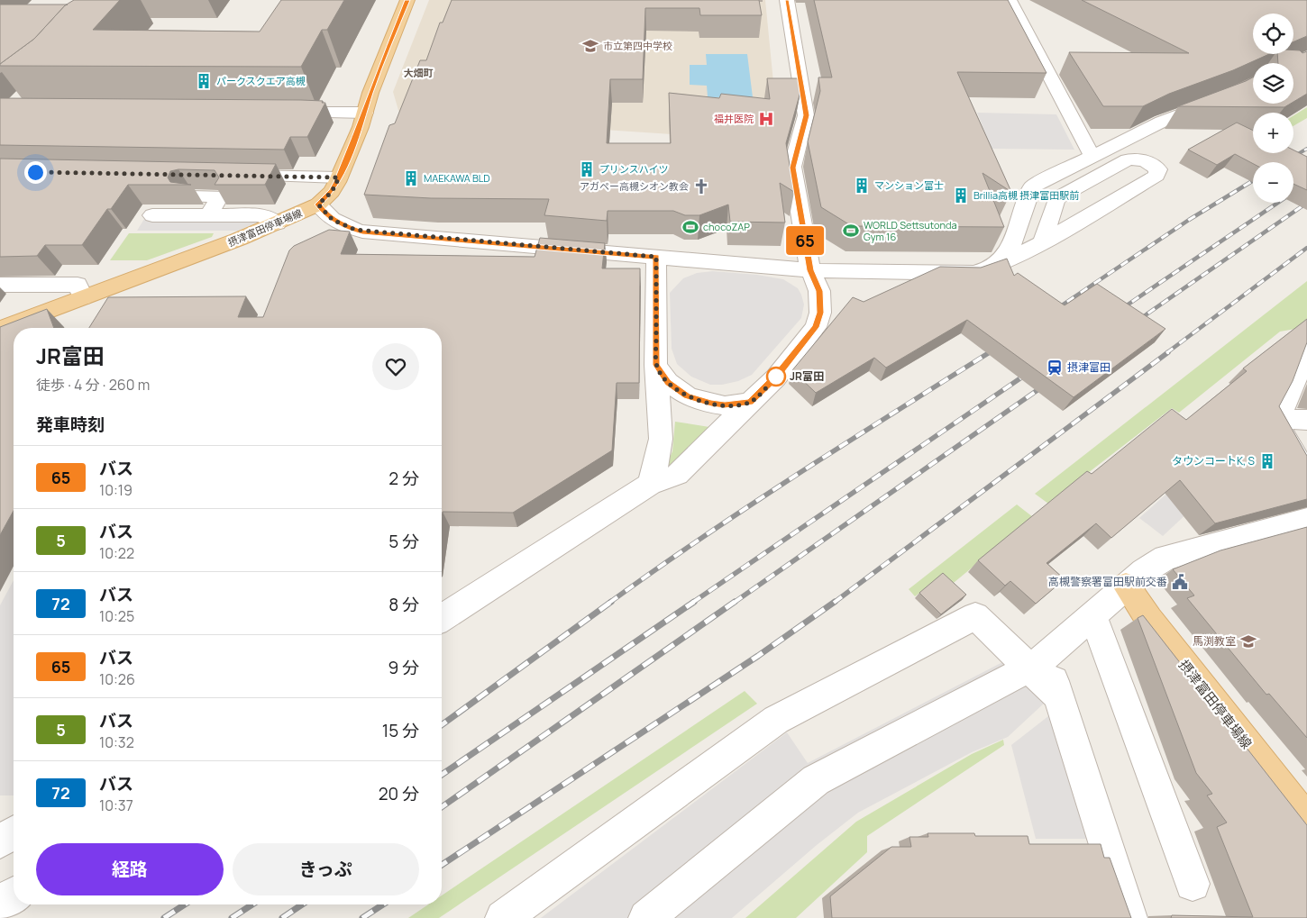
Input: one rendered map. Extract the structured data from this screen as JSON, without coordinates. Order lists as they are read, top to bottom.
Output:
{
  "streets": {
    "main road": ["摂津富田停車場線"]
  },
  "districts": ["大畑町"],
  "places": {
    "school or university": ["市立第四中学校", "馬渕教室"],
    "building": [
      "パークスクエア高槻",
      "プリンスハイツ",
      "MAEKAWA BLD",
      "マンション富士",
      "Brillia高槻 摂津富田駅前",
      "タウンコートK, S"
    ],
    "hospital": ["福井医院"],
    "church": ["アガペー高槻シオン教会"],
    "sports": ["chocoZAP", "WORLD Settsutonda Gym 16"],
    "station": ["摂津富田"],
    "other": ["JR富田"],
    "public building": ["高槻警察署富田駅前交番"]
  },
  "lines": ["bus line 65"],
  "page": {
    "on_map": "65",
    "map_buttons": ["+", "−"],
    "heading": [
      ["JR富田", "徒歩 · 4 分 · 260 m"],
      "発車時刻"
    ],
    "list": [
      {
        "mark": "65",
        "name": "バス",
        "note": "10:19",
        "value": "2 分"
      },
      {
        "mark": "5",
        "name": "バス",
        "note": "10:22",
        "value": "5 分"
      },
      {
        "mark": "72",
        "name": "バス",
        "note": "10:25",
        "value": "8 分"
      },
      {
        "mark": "65",
        "name": "バス",
        "note": "10:26",
        "value": "9 分"
      },
      {
        "mark": "5",
        "name": "バス",
        "note": "10:32",
        "value": "15 分"
      },
      {
        "mark": "72",
        "name": "バス",
        "note": "10:37",
        "value": "20 分"
      }
    ],
    "buttons": ["経路", "きっぷ"]
  }
}
